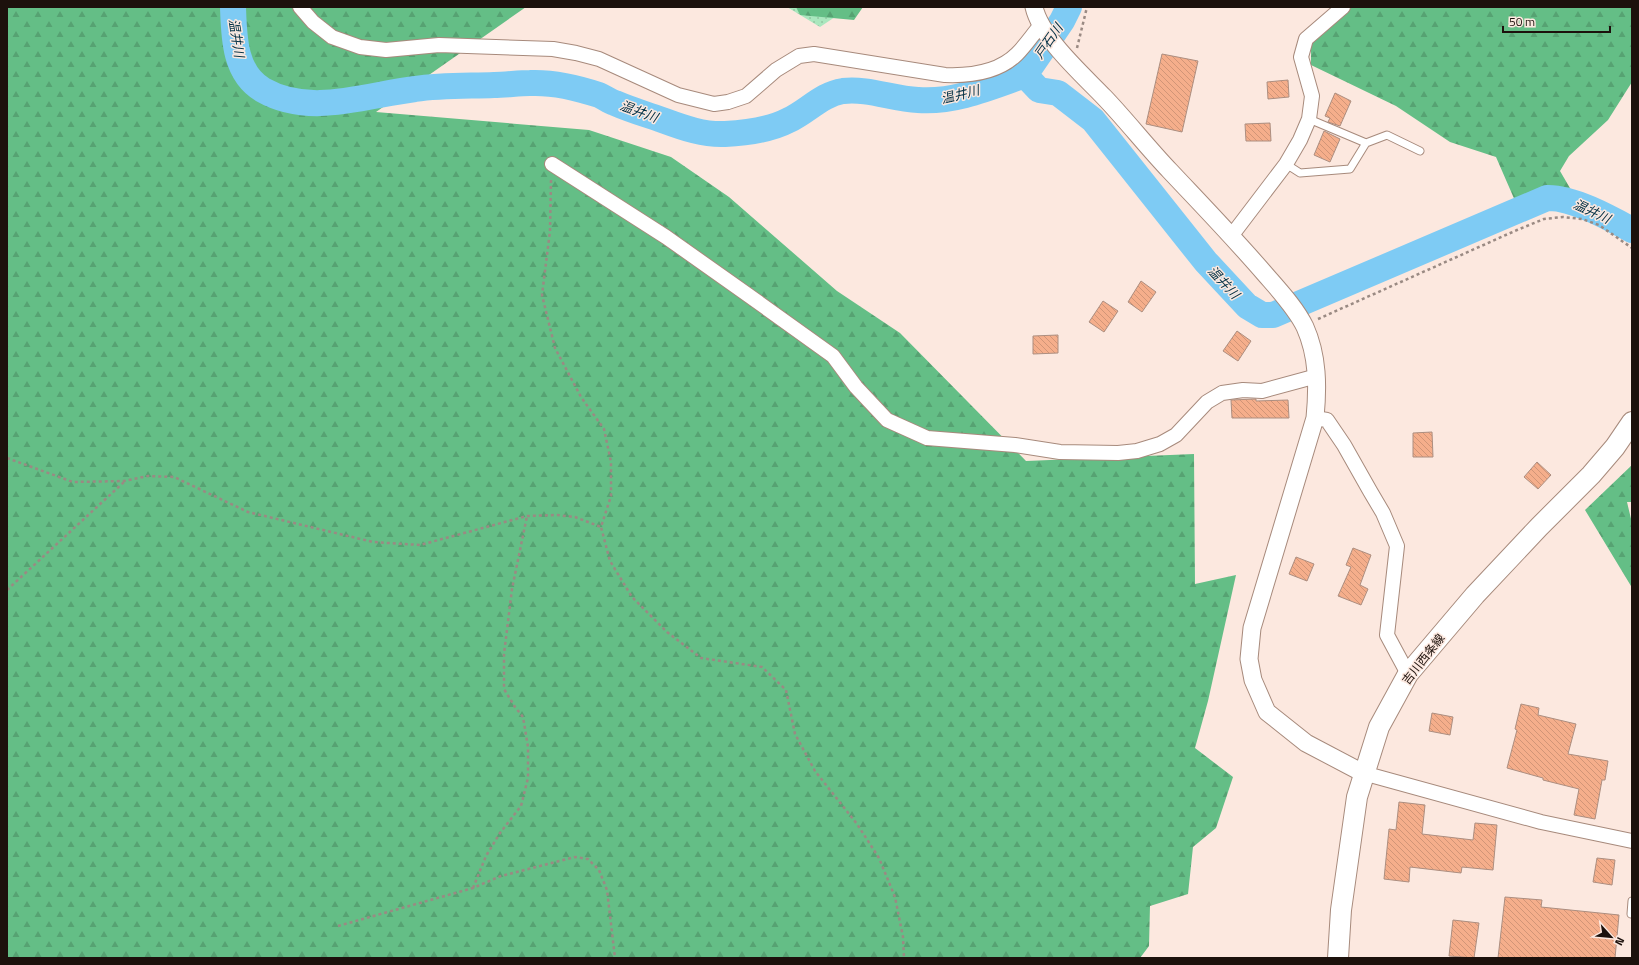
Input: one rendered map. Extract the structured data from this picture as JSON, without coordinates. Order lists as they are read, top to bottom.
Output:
{
  "streets": {
    "main road": ["吉川西条線"]
  },
  "water": ["温井川", "戸石川"],
  "scale_bar": "50 m",
  "north": "bottom right"
}
